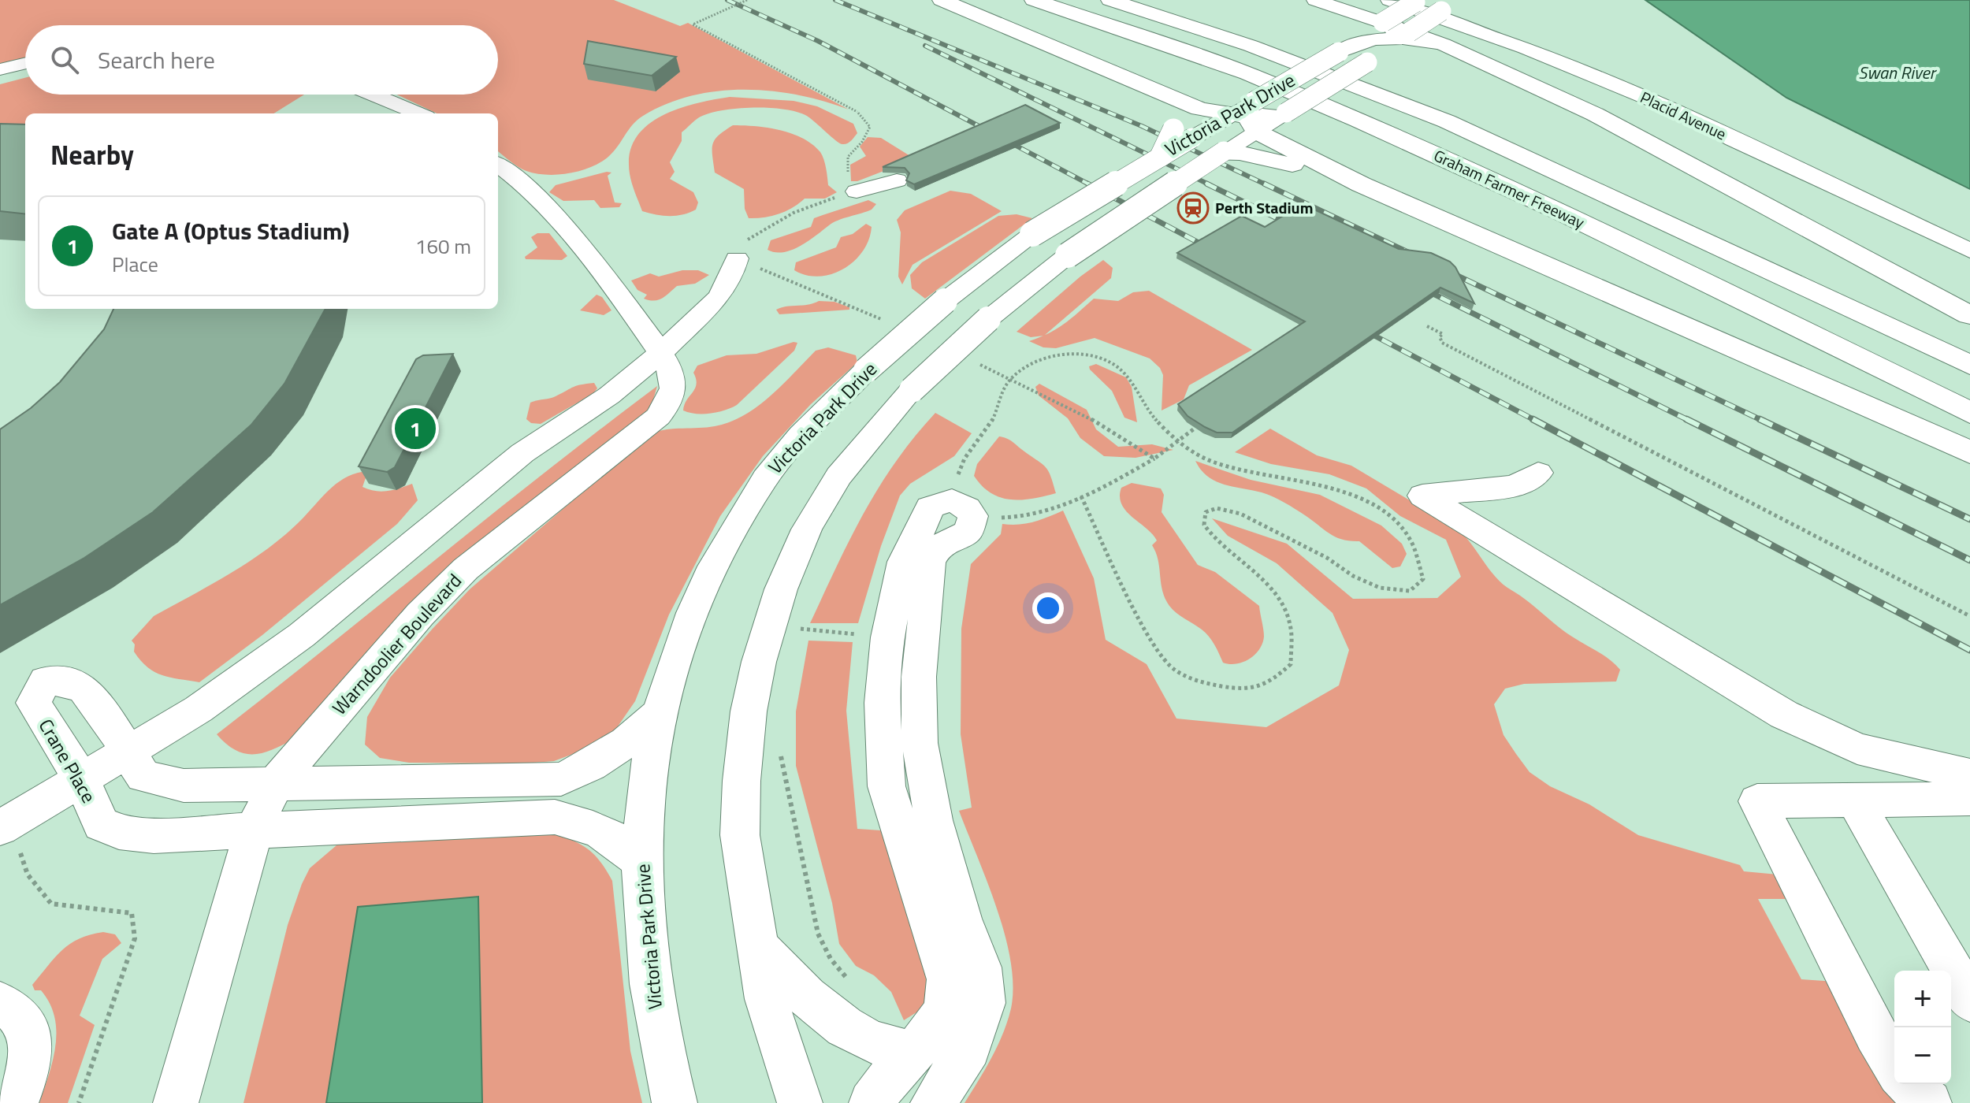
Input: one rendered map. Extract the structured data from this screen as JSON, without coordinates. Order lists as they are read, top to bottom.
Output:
{
  "streets": {
    "highway": ["Graham Farmer Freeway"],
    "street": [
      "Victoria Park Drive",
      "Placid Avenue",
      "Warndoolier Boulevard",
      "Crane Place"
    ]
  },
  "crossings": [
    ["Victoria Park Drive", "Crane Place"],
    ["Warndoolier Boulevard", "Crane Place"]
  ],
  "water": ["Swan River"],
  "places": {
    "station": ["Perth Stadium"]
  },
  "page": {
    "search": "Search here",
    "heading": "Nearby",
    "list": [
      {
        "mark": "1",
        "name": "Gate A (Optus Stadium)",
        "note": "Place",
        "value": "160 m"
      }
    ],
    "pins": "1",
    "map_buttons": ["+", "−"]
  }
}
